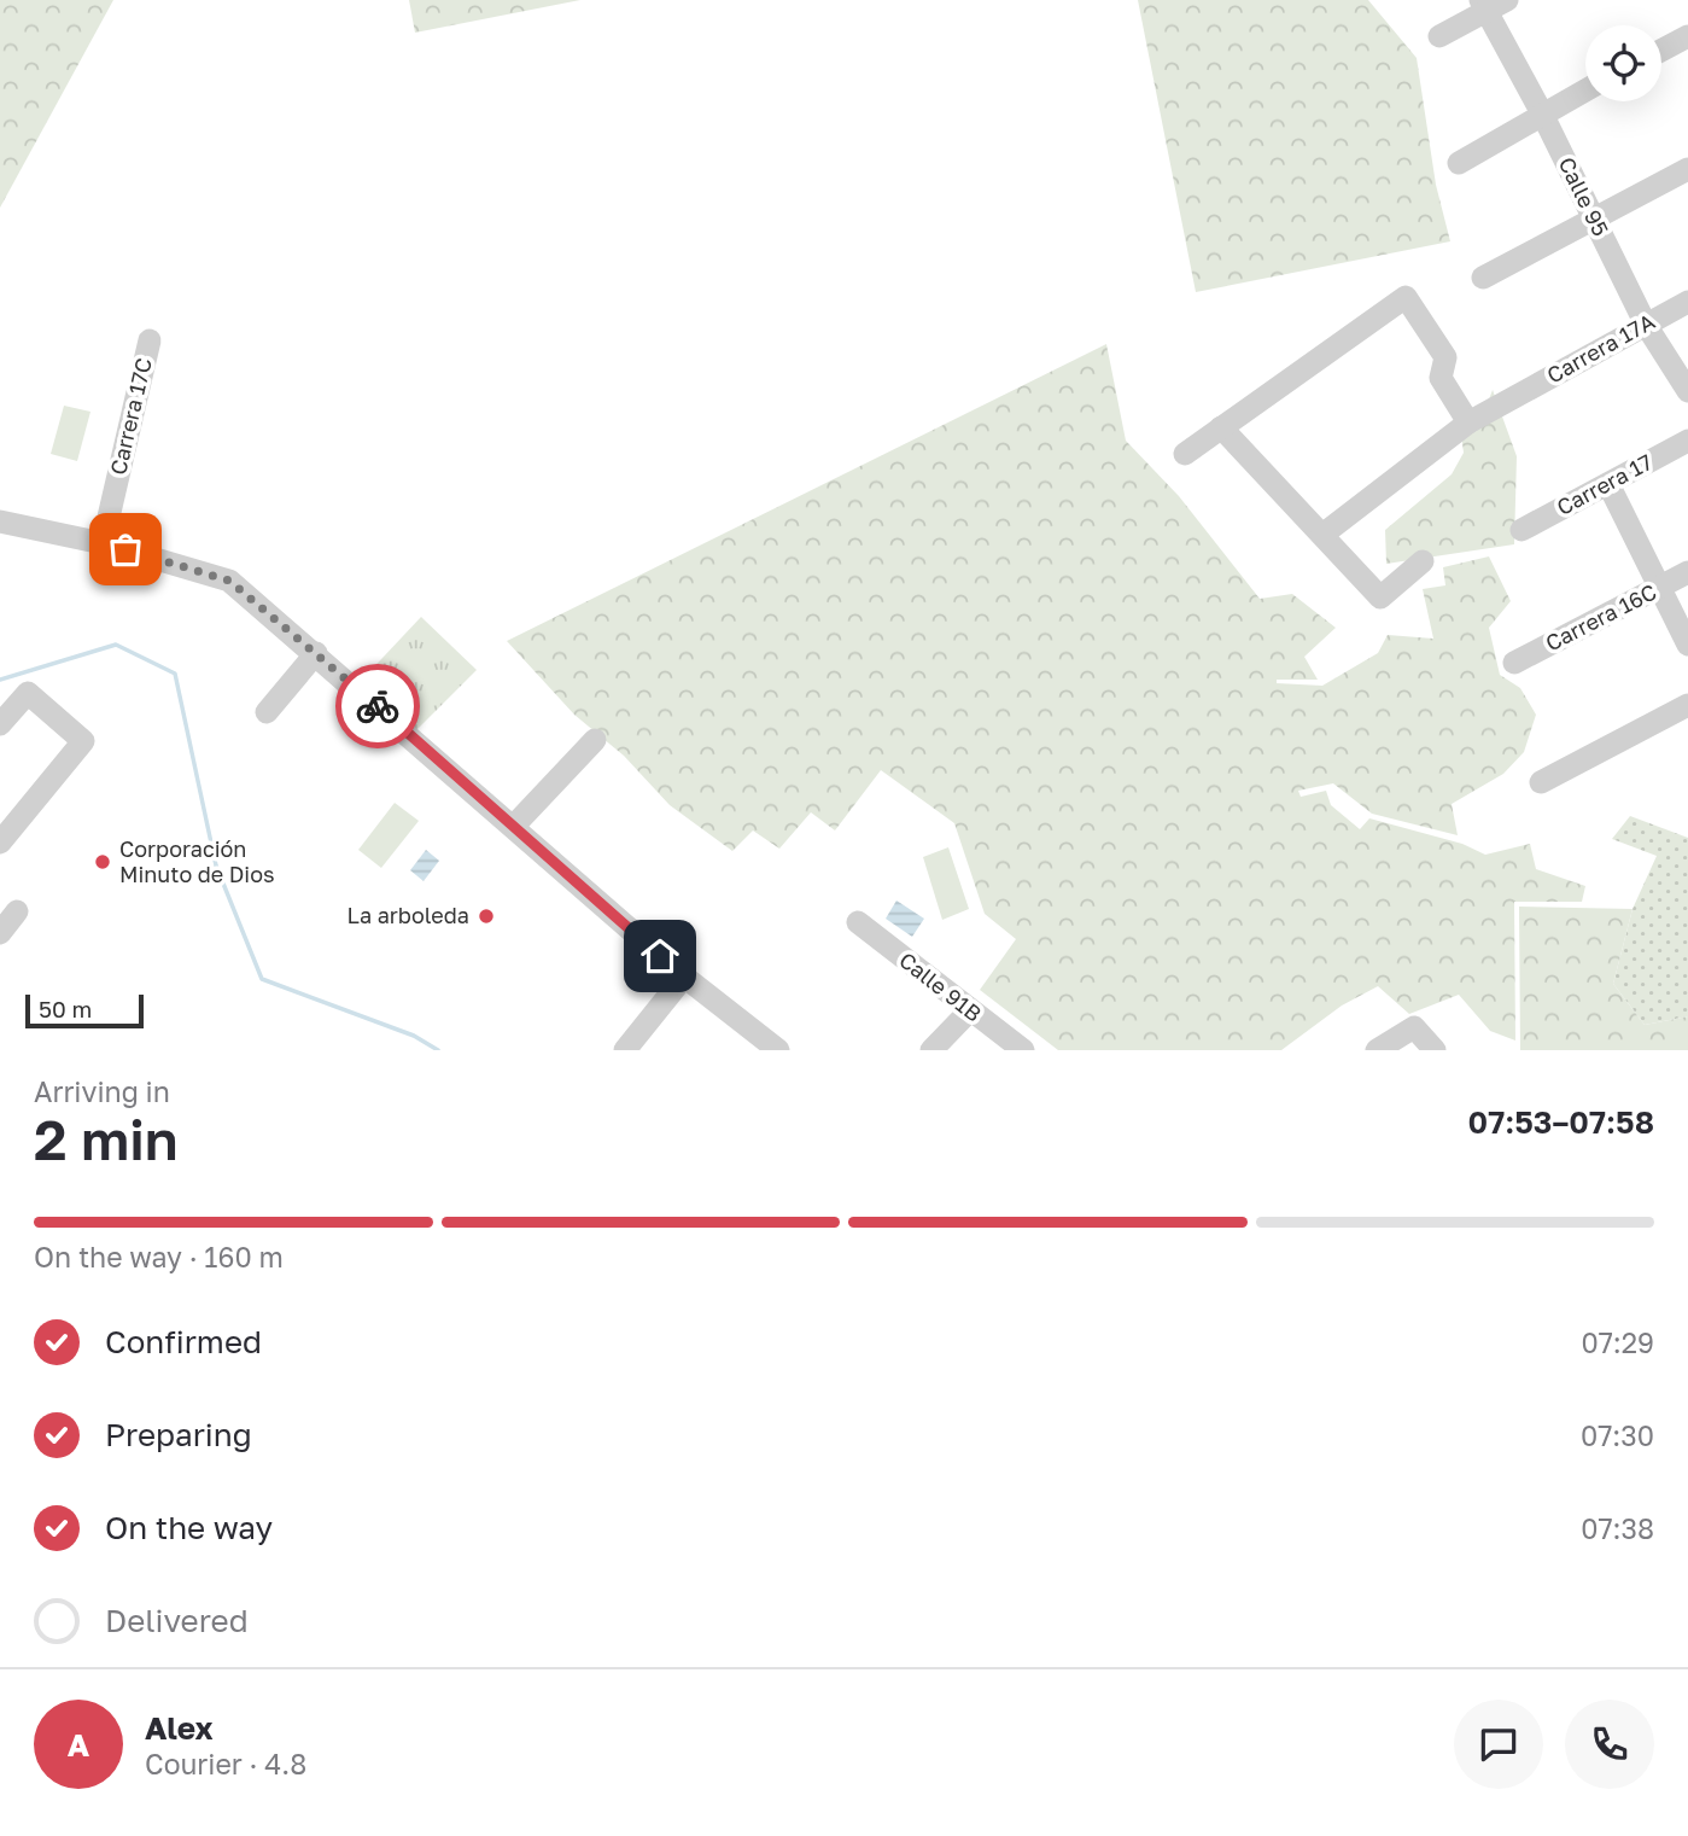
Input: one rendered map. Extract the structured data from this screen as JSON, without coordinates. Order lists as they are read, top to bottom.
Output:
{
  "streets": {
    "street": [
      "Calle 95",
      "Carrera 17A",
      "Carrera 17C",
      "Carrera 17",
      "Carrera 16C",
      "Calle 91B"
    ]
  },
  "crossings": [
    ["Calle 95", "Carrera 17A"]
  ],
  "places": ["Corporación Minuto de Dios", "La arboleda"],
  "scale_bar": "50 m",
  "page": {
    "scale": "50 m",
    "heading": ["2 min", "Arriving in", "07:53–07:58"],
    "panel": ["Alex", "Courier · 4.8"],
    "bar": "On the way · 160 m",
    "list": [
      ["Confirmed", "07:29"],
      ["Preparing", "07:30"],
      ["On the way", "07:38"],
      "Delivered"
    ],
    "round": "A"
  }
}
